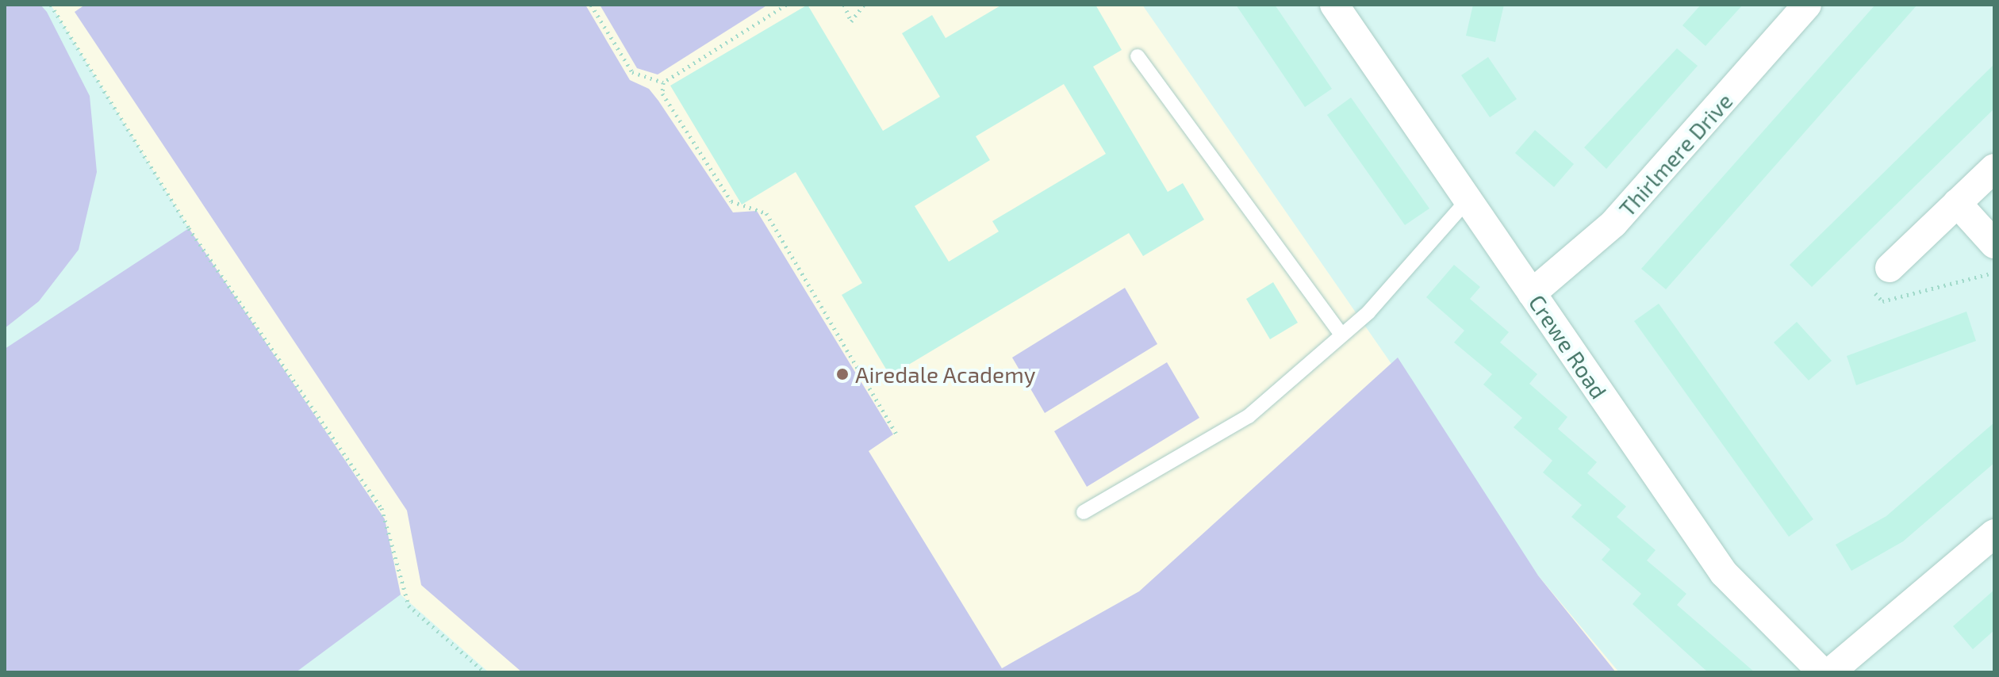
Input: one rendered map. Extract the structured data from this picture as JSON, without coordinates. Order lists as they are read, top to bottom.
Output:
{
  "streets": {
    "street": ["Thirlmere Drive", "Crewe Road"]
  },
  "crossings": [
    ["Thirlmere Drive", "Crewe Road"]
  ],
  "places": ["Airedale Academy"]
}
